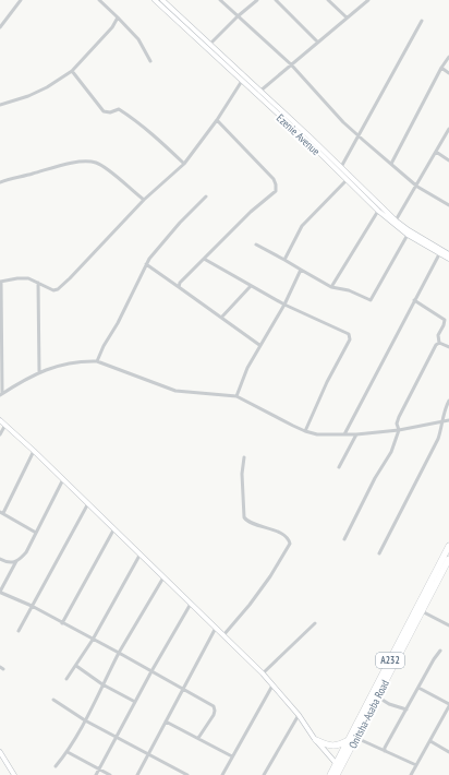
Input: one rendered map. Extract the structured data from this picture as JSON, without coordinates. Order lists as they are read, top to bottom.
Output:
{
  "streets": {
    "highway": ["A232", "Onitsha-Asaba Road"],
    "street": ["Ezenie Avenue"]
  }
}
